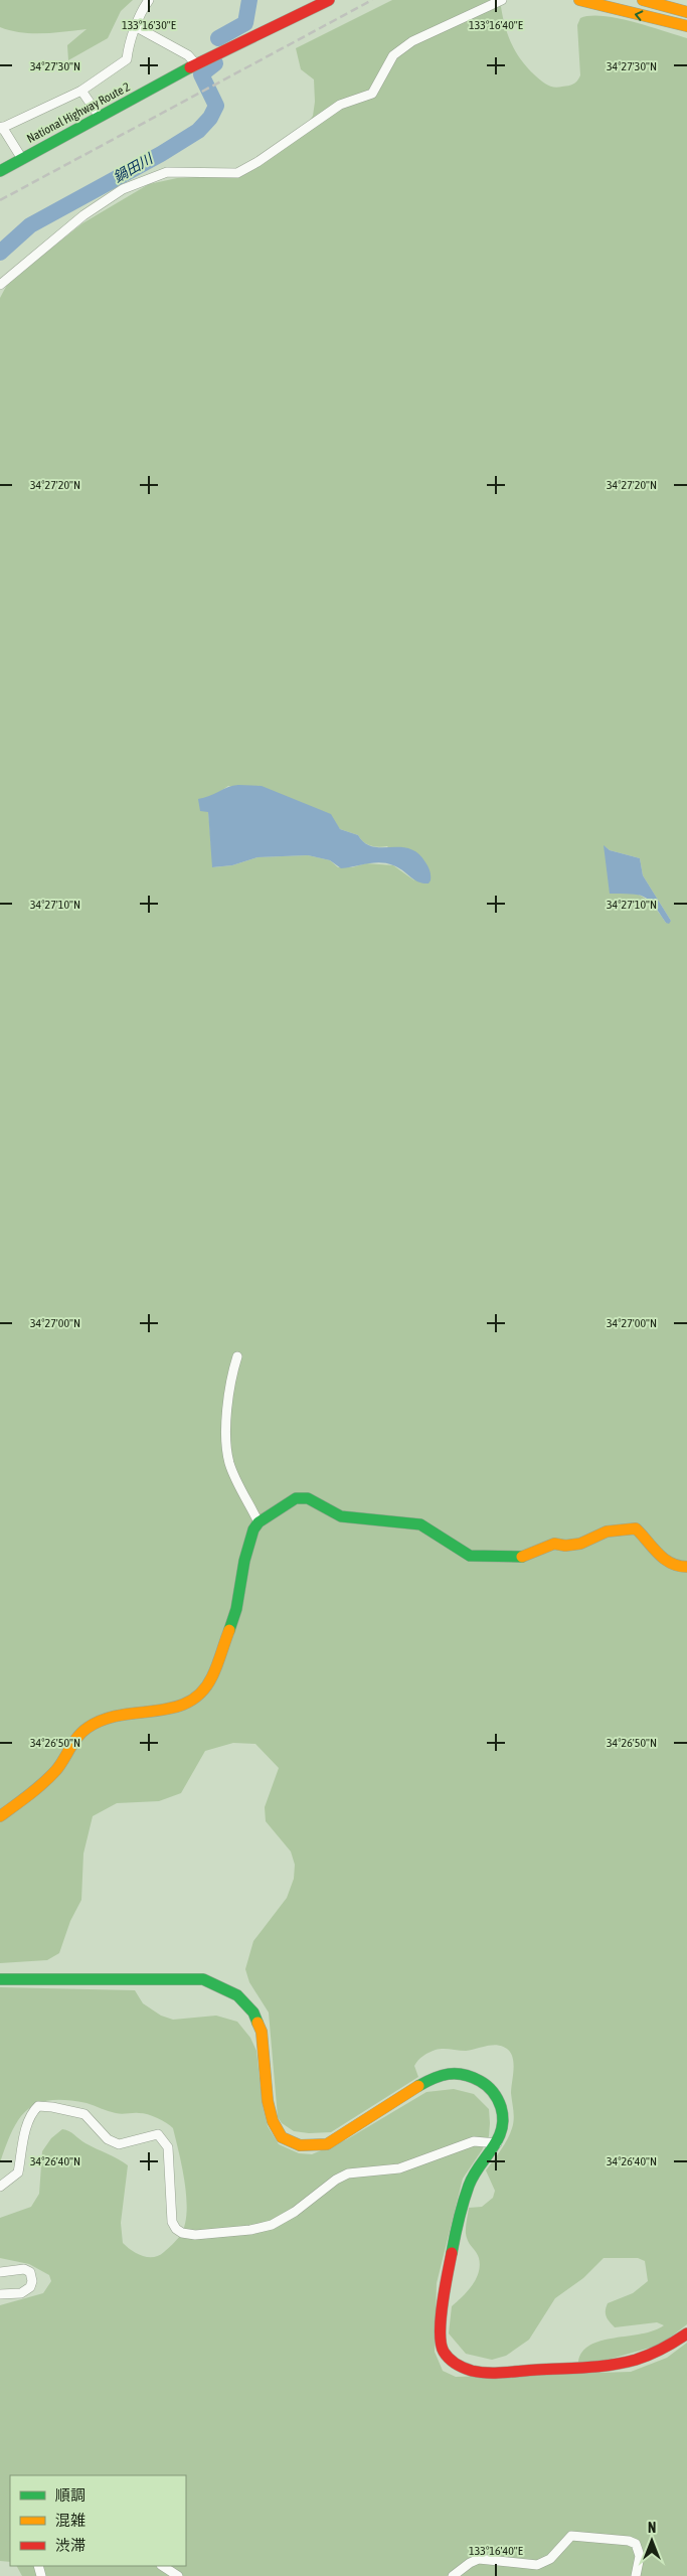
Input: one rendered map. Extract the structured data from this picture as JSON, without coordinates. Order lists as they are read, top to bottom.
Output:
{
  "streets": {
    "main road": ["National Highway Route 2"]
  },
  "water": ["鍋田川"],
  "legend": ["順調", "混雑", "渋滞"],
  "north": "top",
  "coordinates": [
    "133°16'30\"E",
    "133°16'40\"E",
    "34°27'30\"N",
    "34°27'20\"N",
    "34°27'10\"N",
    "34°27'00\"N",
    "34°26'50\"N",
    "34°26'40\"N"
  ]
}
